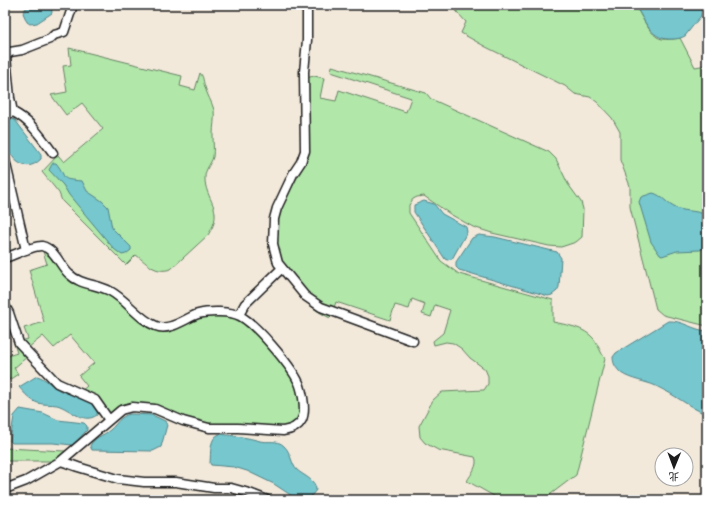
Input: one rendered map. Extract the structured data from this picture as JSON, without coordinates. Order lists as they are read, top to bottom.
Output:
{
  "north": "bottom"
}
